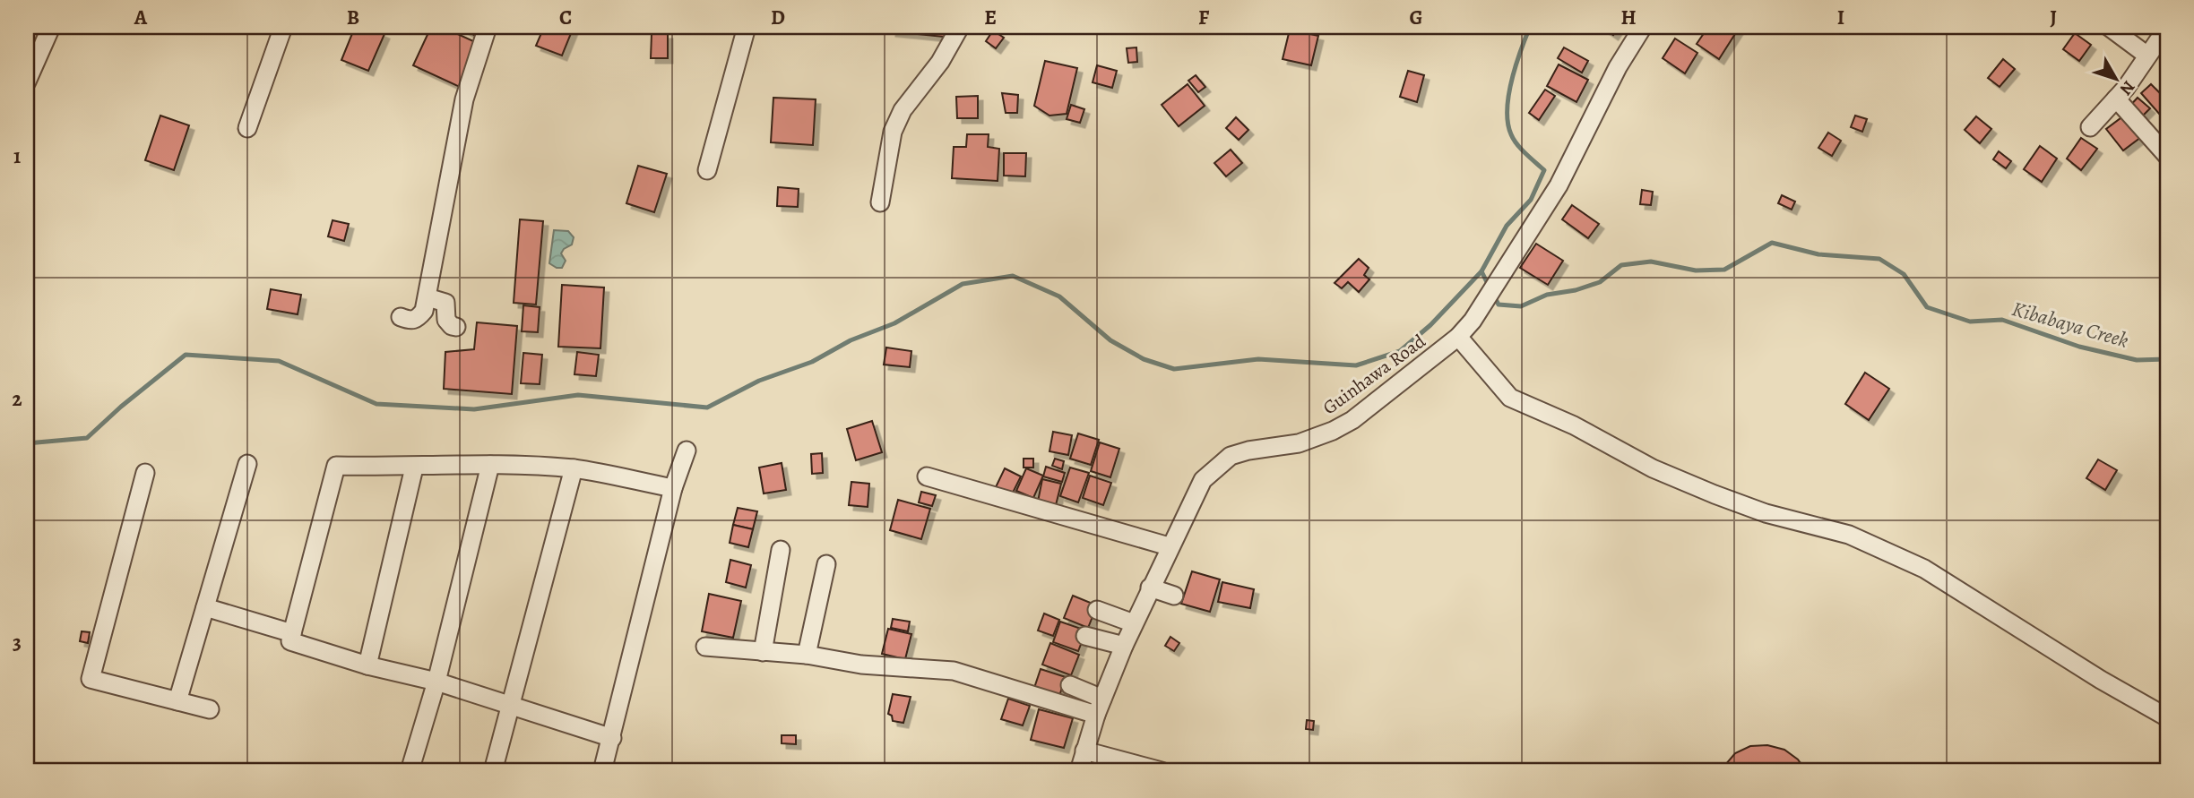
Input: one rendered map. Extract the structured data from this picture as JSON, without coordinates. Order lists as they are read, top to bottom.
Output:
{
  "streets": {
    "street": ["Guinhawa Road"]
  },
  "water": ["Kibabaya Creek"],
  "north": "bottom right",
  "grid": {
    "columns": [
      "A",
      "B",
      "C",
      "D",
      "E",
      "F",
      "G",
      "H",
      "I",
      "J"
    ],
    "rows": ["1", "2", "3"]
  }
}
